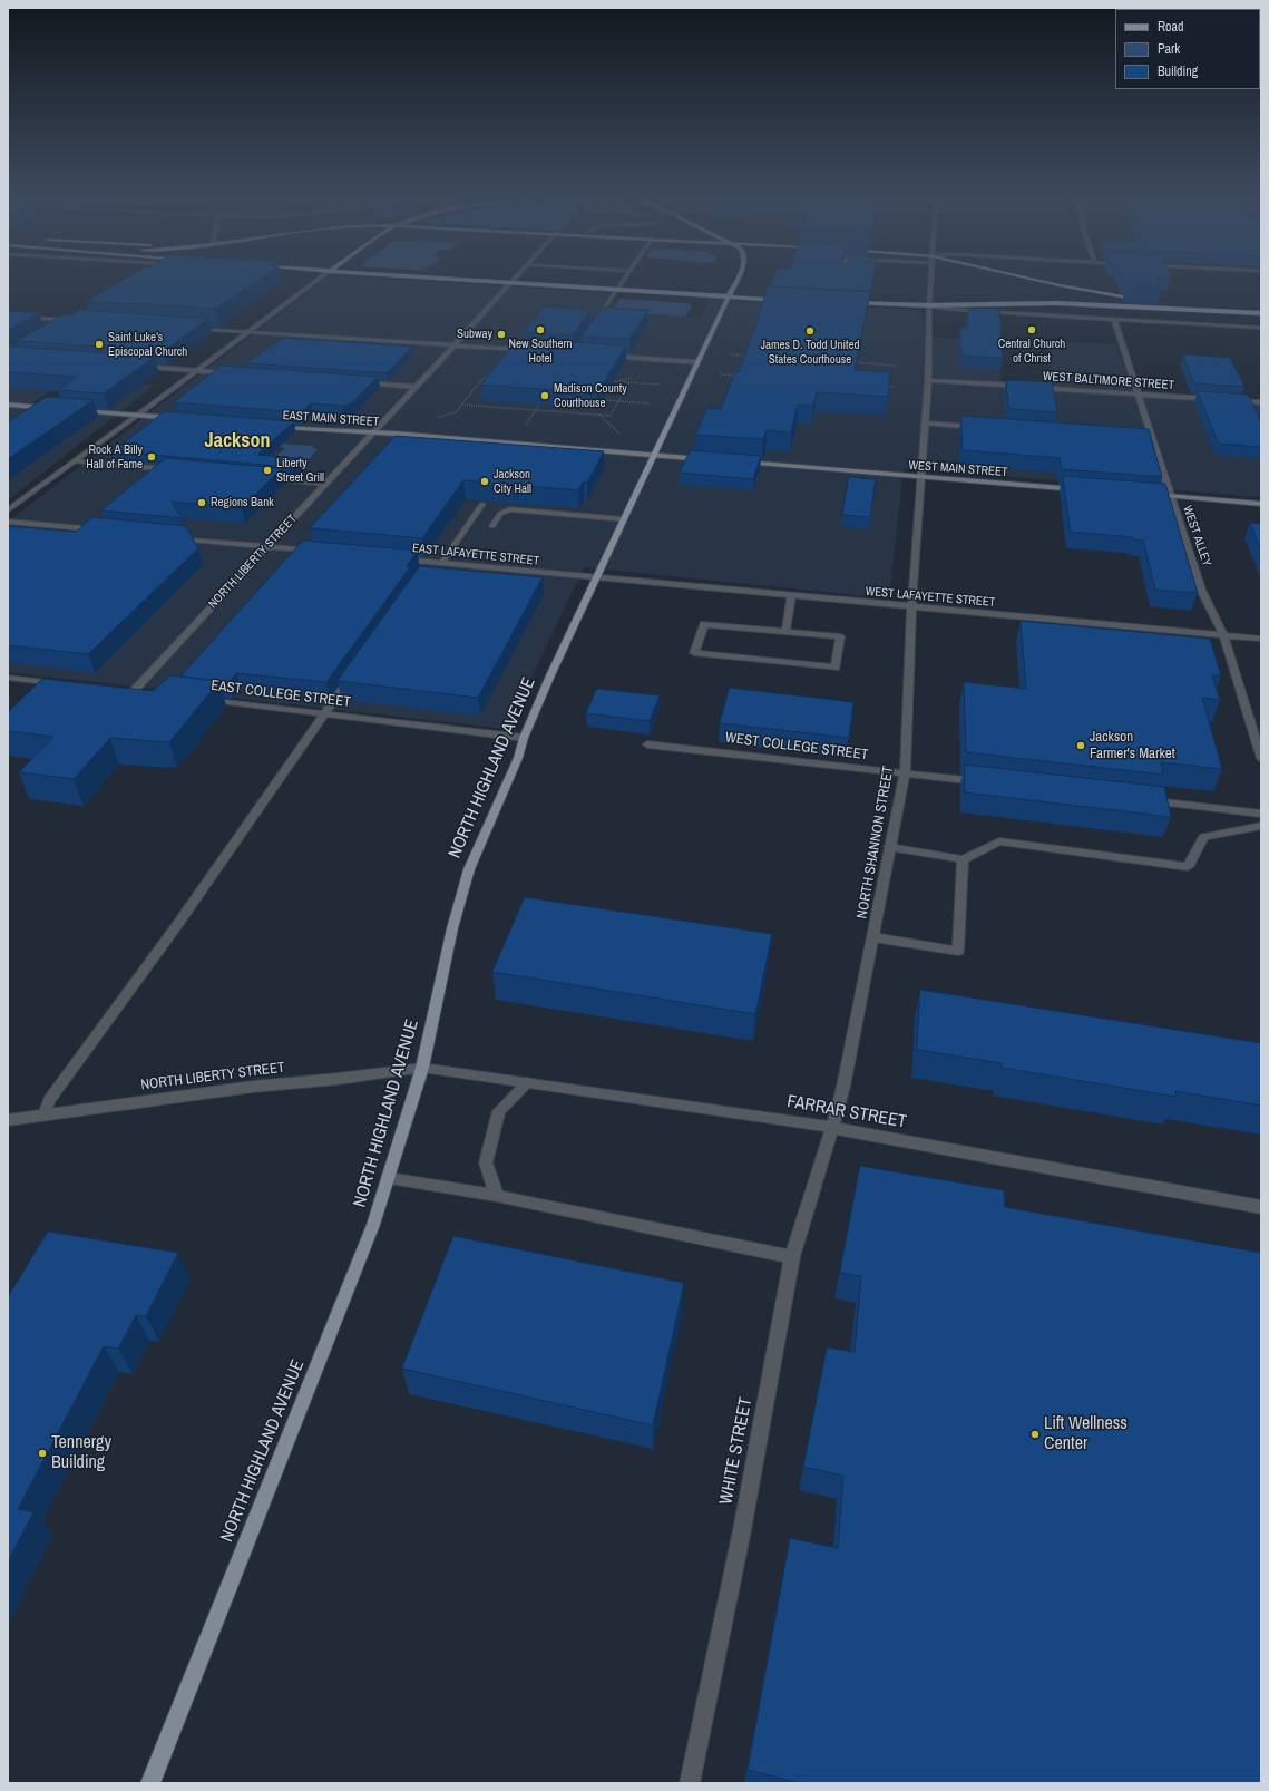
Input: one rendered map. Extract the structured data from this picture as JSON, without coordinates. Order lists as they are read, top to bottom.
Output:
{
  "streets": {
    "main road": ["EAST MAIN STREET", "WEST MAIN STREET", "NORTH HIGHLAND AVENUE"],
    "street": [
      "WEST BALTIMORE STREET",
      "WEST ALLEY",
      "EAST LAFAYETTE STREET",
      "NORTH LIBERTY STREET",
      "WEST LAFAYETTE STREET",
      "EAST COLLEGE STREET",
      "WEST COLLEGE STREET",
      "NORTH SHANNON STREET",
      "FARRAR STREET",
      "WHITE STREET"
    ]
  },
  "crossings": [
    ["WEST BALTIMORE STREET", "WEST ALLEY"],
    ["WEST BALTIMORE STREET", "NORTH SHANNON STREET"],
    ["EAST MAIN STREET", "NORTH LIBERTY STREET"],
    ["EAST MAIN STREET", "NORTH HIGHLAND AVENUE"],
    ["WEST MAIN STREET", "NORTH SHANNON STREET"],
    ["WEST ALLEY", "WEST LAFAYETTE STREET"],
    ["EAST LAFAYETTE STREET", "WEST LAFAYETTE STREET"],
    ["EAST LAFAYETTE STREET", "NORTH HIGHLAND AVENUE"],
    ["NORTH LIBERTY STREET", "NORTH HIGHLAND AVENUE"],
    ["NORTH LIBERTY STREET", "FARRAR STREET"],
    ["WEST LAFAYETTE STREET", "NORTH HIGHLAND AVENUE"],
    ["WEST LAFAYETTE STREET", "NORTH SHANNON STREET"],
    ["EAST COLLEGE STREET", "NORTH HIGHLAND AVENUE"],
    ["WEST COLLEGE STREET", "NORTH SHANNON STREET"],
    ["NORTH HIGHLAND AVENUE", "FARRAR STREET"],
    ["NORTH SHANNON STREET", "FARRAR STREET"],
    ["NORTH SHANNON STREET", "WHITE STREET"],
    ["FARRAR STREET", "WHITE STREET"]
  ],
  "districts": ["Jackson"],
  "places": [
    "New Southern Hotel",
    "Central Church of Christ",
    "James D. Todd United States Courthouse",
    "Subway",
    "Saint Luke's Episcopal Church",
    "Madison County Courthouse",
    "Rock A Billy Hall of Fame",
    "Liberty Street Grill",
    "Jackson City Hall",
    "Regions Bank",
    "Jackson Farmer's Market",
    "Lift Wellness Center",
    "Tennergy Building"
  ],
  "legend": ["Road", "Park", "Building"]
}
